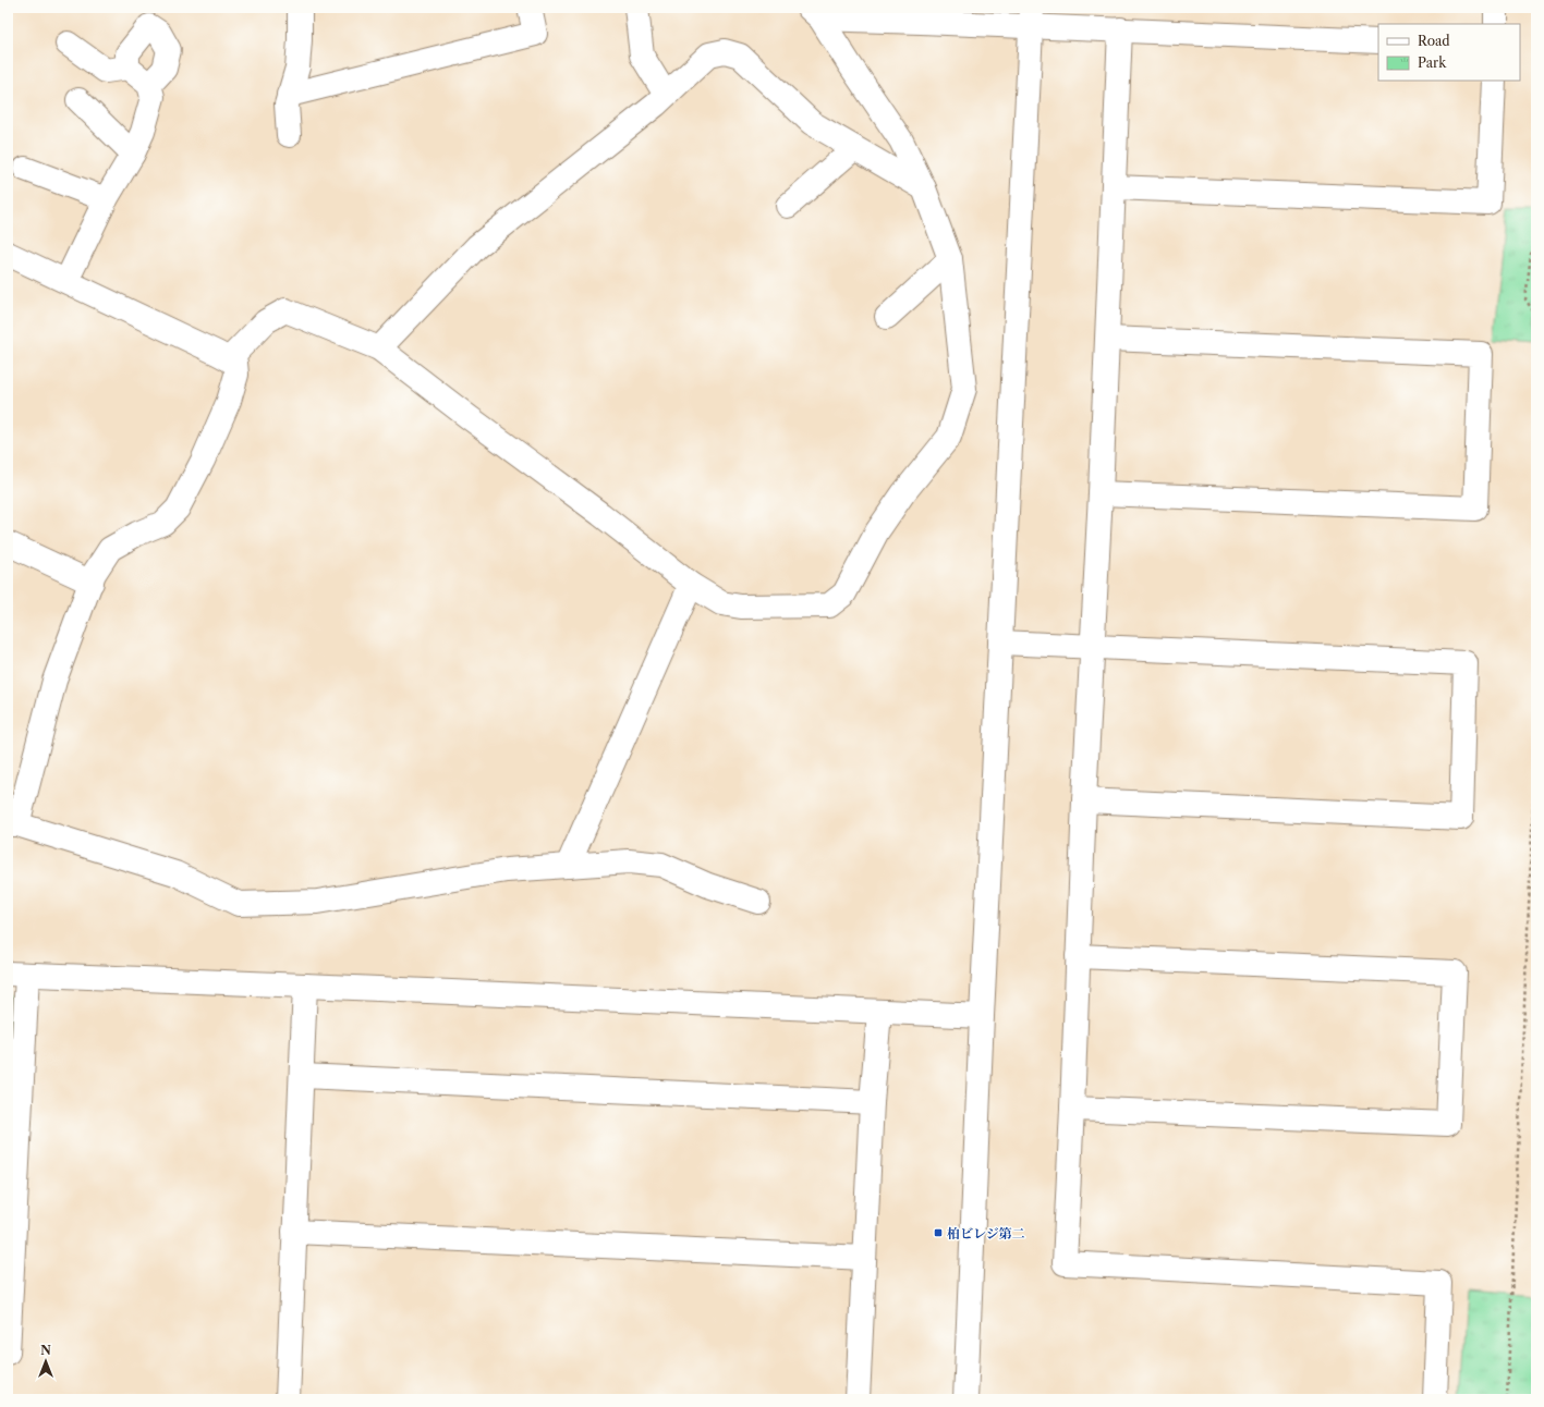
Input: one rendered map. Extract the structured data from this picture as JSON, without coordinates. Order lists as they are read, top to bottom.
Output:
{
  "places": {
    "transit": ["柏ビレジ第二"]
  },
  "legend": ["Road", "Park"],
  "north": "top"
}
